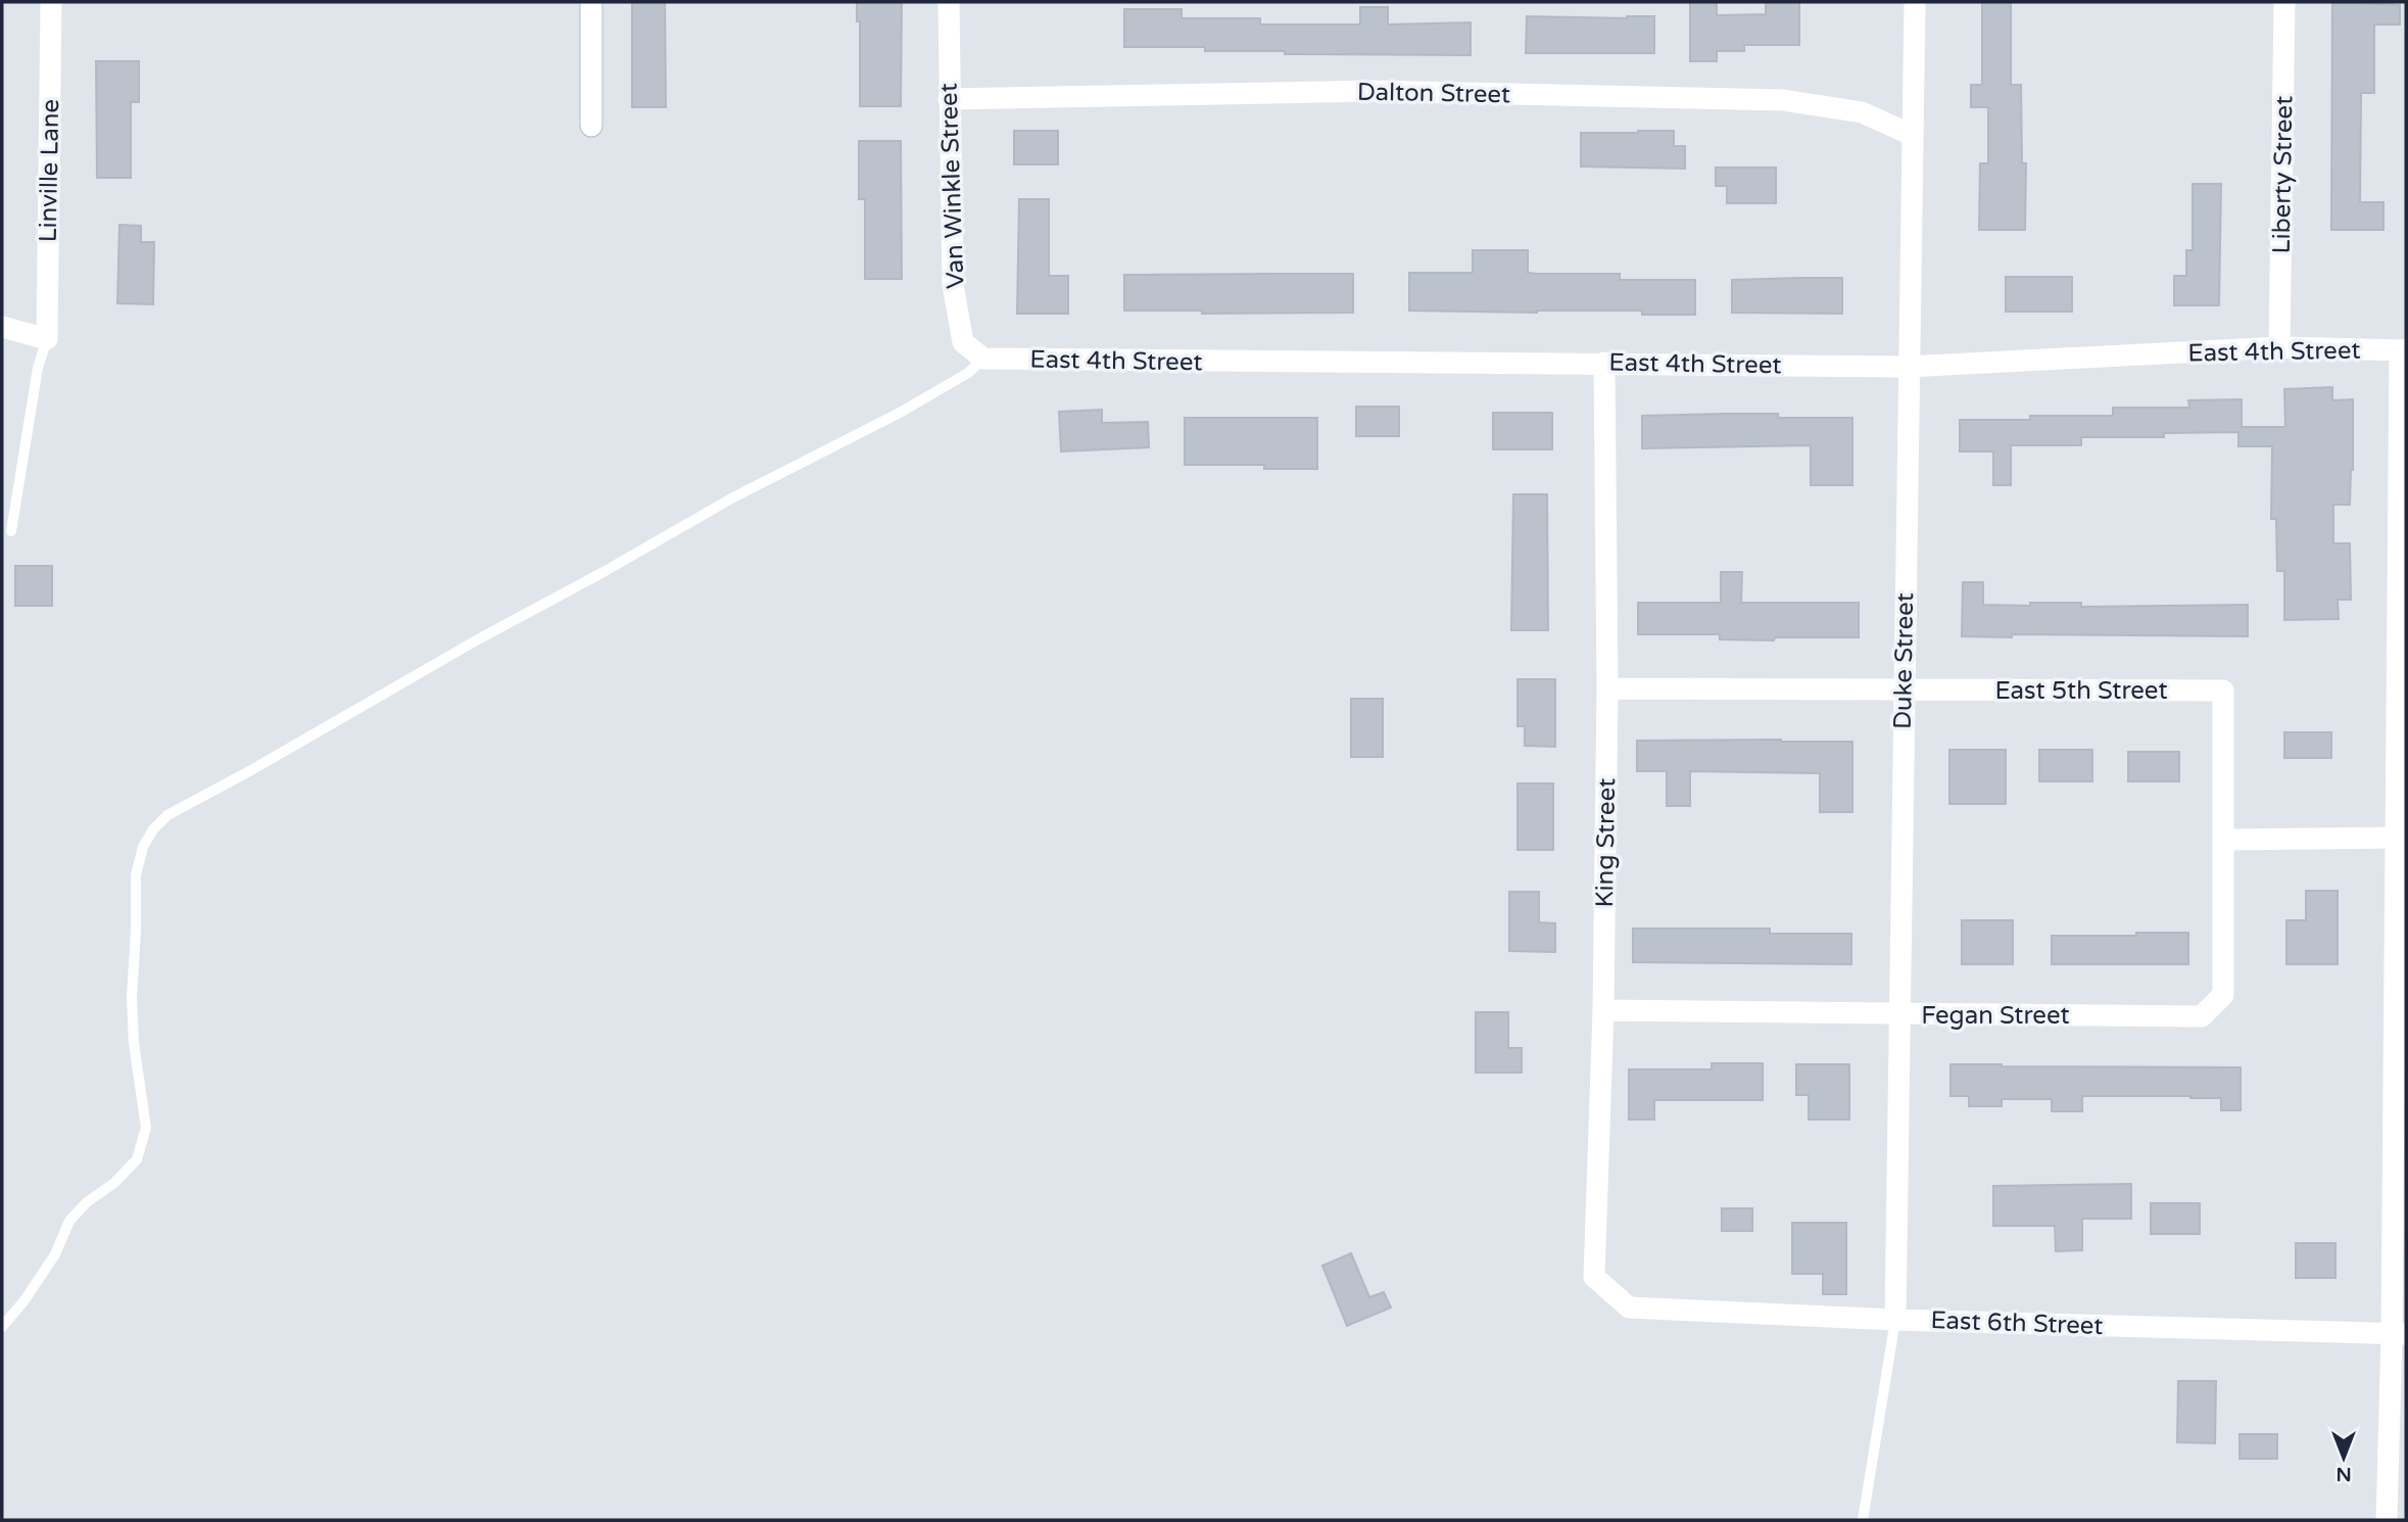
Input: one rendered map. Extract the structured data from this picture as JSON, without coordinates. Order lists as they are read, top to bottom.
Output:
{
  "streets": {
    "street": [
      "Dalton Street",
      "Linville Lane",
      "Liberty Street",
      "Van Winkle Street",
      "East 4th Street",
      "Duke Street",
      "East 5th Street",
      "King Street",
      "Fegan Street",
      "East 6th Street"
    ]
  },
  "crossings": [
    ["Dalton Street", "Van Winkle Street"],
    ["Dalton Street", "Duke Street"],
    ["Liberty Street", "East 4th Street"],
    ["Van Winkle Street", "East 4th Street"],
    ["East 4th Street", "Duke Street"],
    ["East 4th Street", "King Street"],
    ["Duke Street", "East 5th Street"],
    ["Duke Street", "Fegan Street"],
    ["Duke Street", "East 6th Street"],
    ["East 5th Street", "King Street"],
    ["East 5th Street", "Fegan Street"],
    ["King Street", "Fegan Street"],
    ["King Street", "East 6th Street"]
  ],
  "north": "bottom"
}
